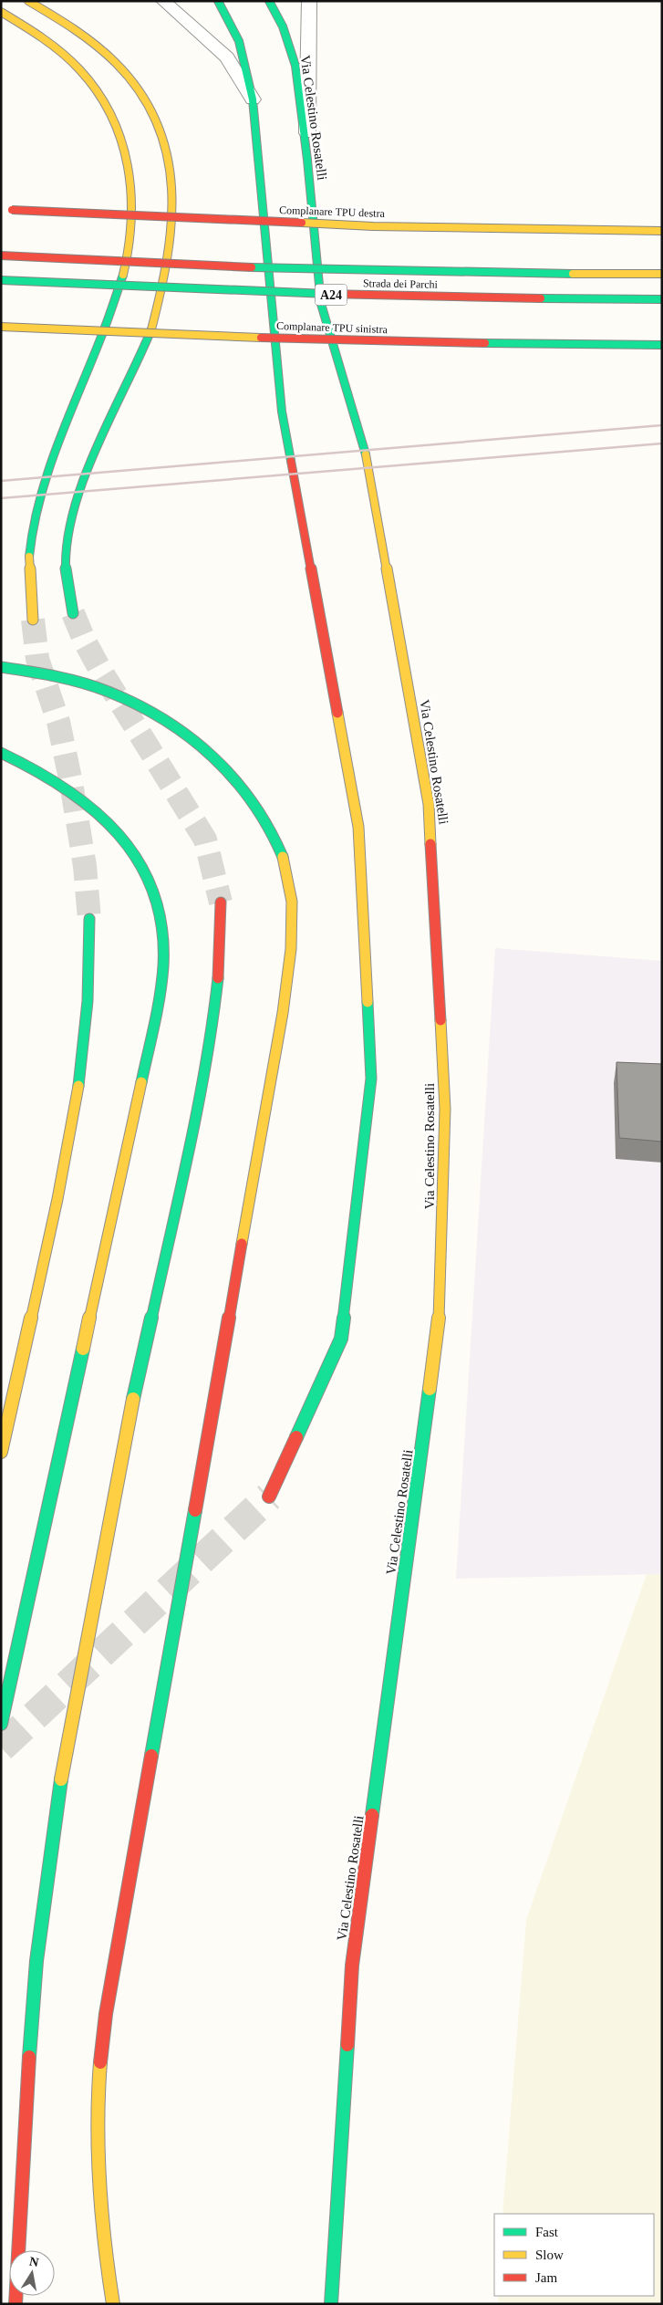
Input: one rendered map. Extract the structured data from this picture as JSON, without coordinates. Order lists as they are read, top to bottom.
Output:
{
  "streets": {
    "main road": [
      "Via Celestino Rosatelli",
      "Complanare TPU destra",
      "Strada dei Parchi",
      "A24",
      "Complanare TPU sinistra"
    ]
  },
  "legend": ["Fast", "Slow", "Jam"],
  "north": "top"
}
